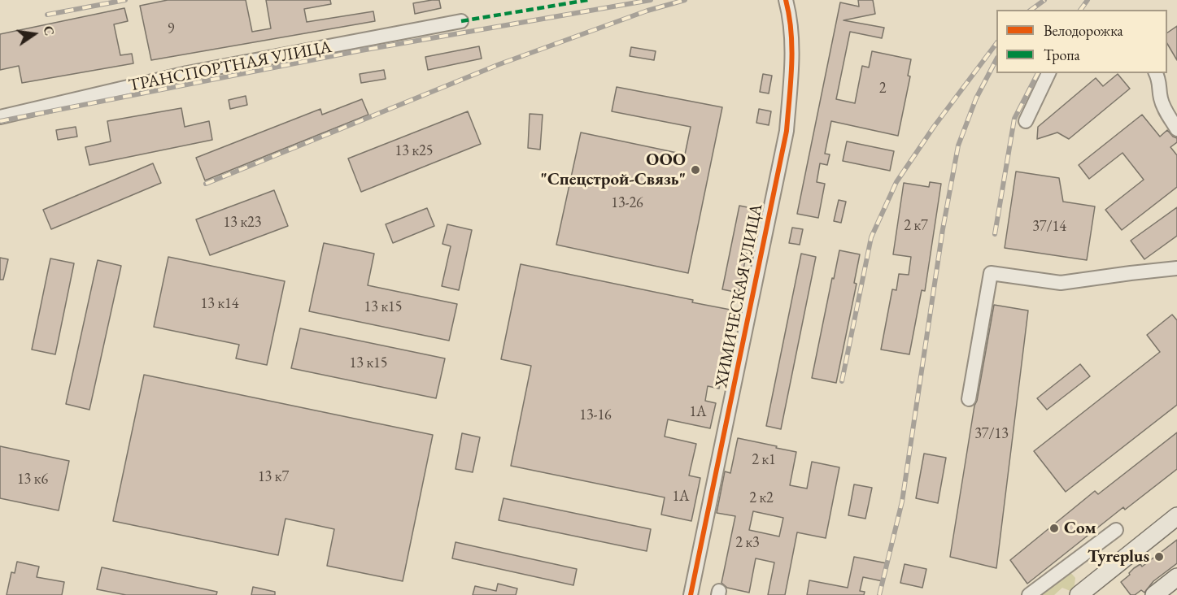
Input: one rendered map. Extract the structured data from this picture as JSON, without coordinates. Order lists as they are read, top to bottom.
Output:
{
  "streets": {
    "street": ["ТРАНСПОРТНАЯ УЛИЦА", "ХИМИЧЕСКАЯ УЛИЦА"]
  },
  "places": ["ООО \"Спецстрой-Связь\"", "Сом", "Tyreplus"],
  "house_numbers": [
    "9",
    "2",
    "13 к25",
    "13-26",
    "13 к23",
    "2 к7",
    "37/14",
    "13 к14",
    "13 к15",
    "13 к15",
    "1А",
    "13-16",
    "37/13",
    "2 к1",
    "13 к7",
    "13 к6",
    "1А",
    "2 к2",
    "2 к3"
  ],
  "legend": ["Велодорожка", "Тропа"],
  "north": "right"
}
